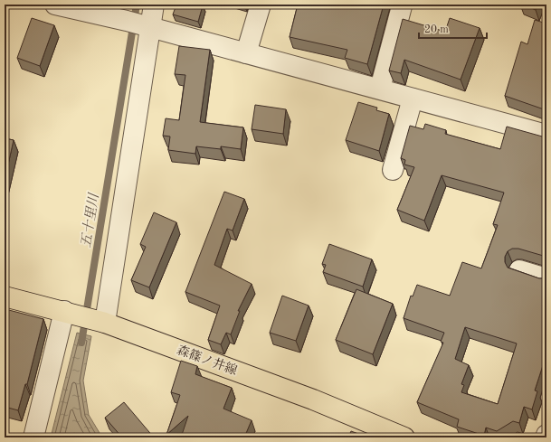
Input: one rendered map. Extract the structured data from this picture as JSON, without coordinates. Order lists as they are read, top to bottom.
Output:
{
  "streets": {
    "main road": ["森篠ノ井線"]
  },
  "water": ["五十里川"],
  "scale_bar": "20 m"
}
